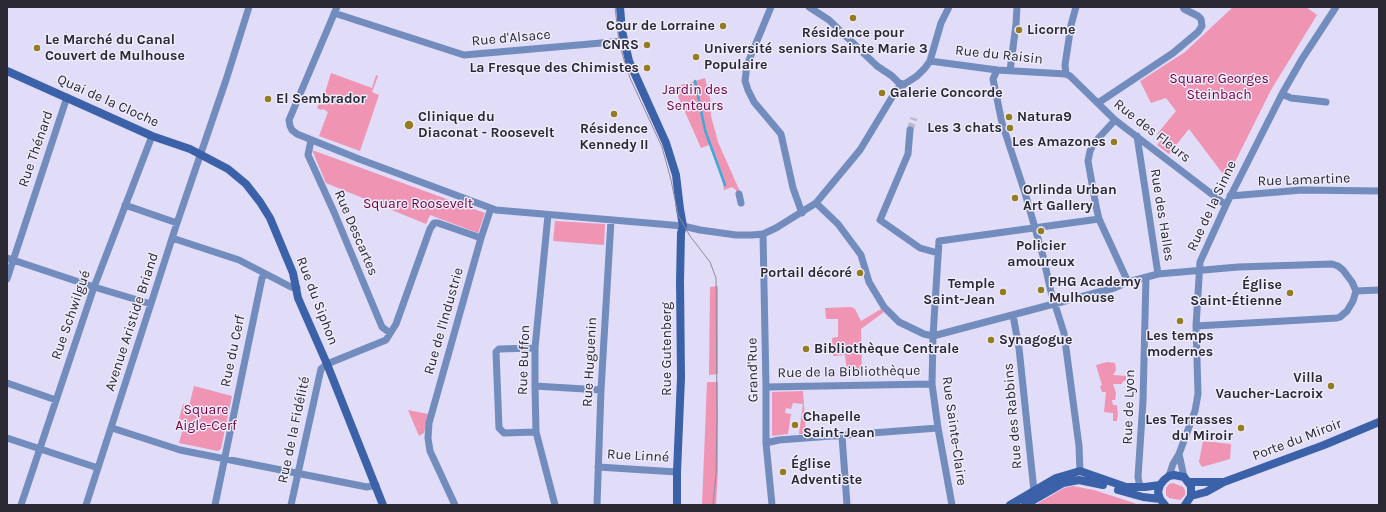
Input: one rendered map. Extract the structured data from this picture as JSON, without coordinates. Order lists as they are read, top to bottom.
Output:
{
  "streets": {
    "street": [
      "Rue d'Alsace",
      "Rue du Raisin",
      "Quai de la Cloche",
      "Rue des Fleurs",
      "Rue Thénard",
      "Rue Lamartine",
      "Rue de la Sinne",
      "Rue des Halles",
      "Rue Descartes",
      "Rue du Siphon",
      "Rue Schwilgué",
      "Rue de l'Industrie",
      "Avenue Aristide Briand",
      "Rue Gutenberg",
      "Rue du Cerf",
      "Rue Buffon",
      "Rue Huguenin",
      "Grand'Rue",
      "Rue de la Bibliothèque",
      "Rue de Lyon",
      "Rue des Rabbins",
      "Rue de la Fidélité",
      "Rue Sainte-Claire",
      "Porte du Miroir",
      "Rue Linné"
    ]
  },
  "crossings": [
    ["Rue d'Alsace", "Rue Gutenberg"],
    ["Rue du Raisin", "Rue des Fleurs"],
    ["Quai de la Cloche", "Rue Thénard"],
    ["Quai de la Cloche", "Rue du Siphon"],
    ["Quai de la Cloche", "Rue Schwilgué"],
    ["Quai de la Cloche", "Avenue Aristide Briand"],
    ["Rue des Fleurs", "Rue de la Sinne"],
    ["Rue des Fleurs", "Rue des Halles"],
    ["Rue Lamartine", "Rue de la Sinne"],
    ["Rue de la Sinne", "Porte du Miroir"],
    ["Rue du Siphon", "Avenue Aristide Briand"],
    ["Rue du Siphon", "Rue de la Fidélité"],
    ["Rue Gutenberg", "Rue Linné"],
    ["Rue Huguenin", "Rue Linné"],
    ["Grand'Rue", "Rue de la Bibliothèque"],
    ["Rue de la Bibliothèque", "Rue Sainte-Claire"]
  ],
  "parks": [
    "Square Georges Steinbach",
    "Jardin des Senteurs",
    "Square Roosevelt",
    "Square Aigle-Cerf"
  ],
  "places": [
    "Résidence pour seniors Sainte Marie 3",
    "Cour de Lorraine",
    "Licorne",
    "CNRS",
    "Le Marché du Canal Couvert de Mulhouse",
    "Université Populaire",
    "La Fresque des Chimistes",
    "Galerie Concorde",
    "El Sembrador",
    "Résidence Kennedy II",
    "Natura9",
    "Clinique du Diaconat - Roosevelt",
    "Les 3 chats",
    "Les Amazones",
    "Orlinda Urban Art Gallery",
    "Policier amoureux",
    "Portail décoré",
    "PHG Academy Mulhouse",
    "Temple Saint-Jean",
    "Église Saint-Étienne",
    "Les temps modernes",
    "Synagogue",
    "Bibliothèque Centrale",
    "Villa Vaucher-Lacroix",
    "Chapelle Saint-Jean",
    "Les Terrasses du Miroir",
    "Église Adventiste"
  ]
}
